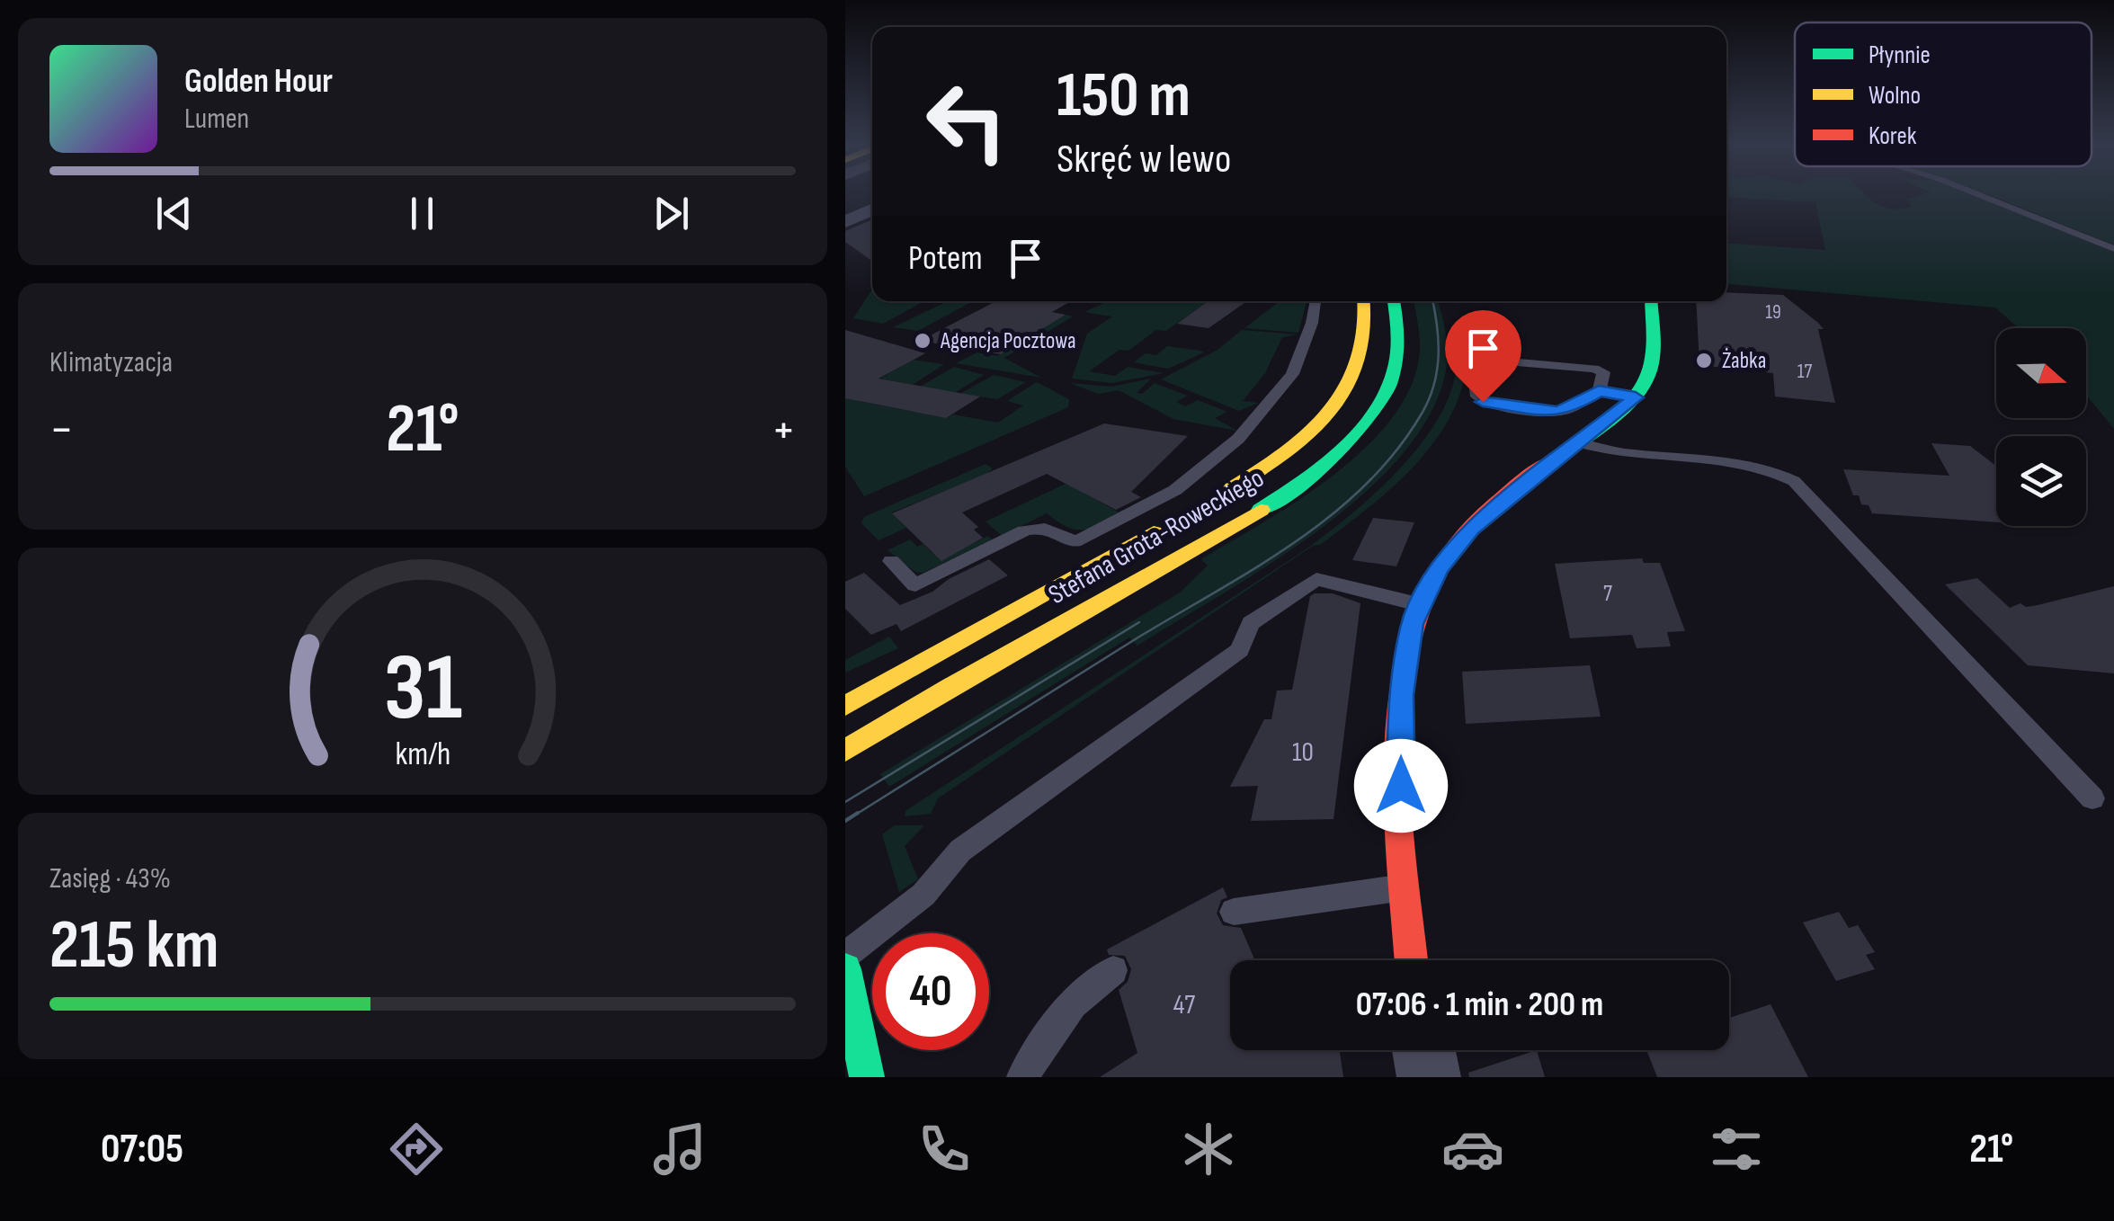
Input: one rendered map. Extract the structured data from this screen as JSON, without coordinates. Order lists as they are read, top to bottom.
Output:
{
  "streets": {
    "main road": ["Stefana Grota-Roweckiego"]
  },
  "places": ["Agencja Pocztowa", "Żabka"],
  "house_numbers": [
    "19",
    "17",
    "7",
    "10",
    "47"
  ],
  "legend": ["Płynnie", "Wolno", "Korek"],
  "north": "right",
  "page": {
    "turn": ["150 m", "Skręć w lewo"],
    "song": ["Golden Hour", "Lumen"],
    "then": "Potem",
    "tile": [
      "Klimatyzacja",
      ["Zasięg · 43%", "215 km"]
    ],
    "heat": ["−", "21°", "+"],
    "limit": "40",
    "trip": "07:06 · 1 min · 200 m",
    "tabs": ["07:05", "21°"],
    "gauge": ["31", "km/h"]
  }
}
